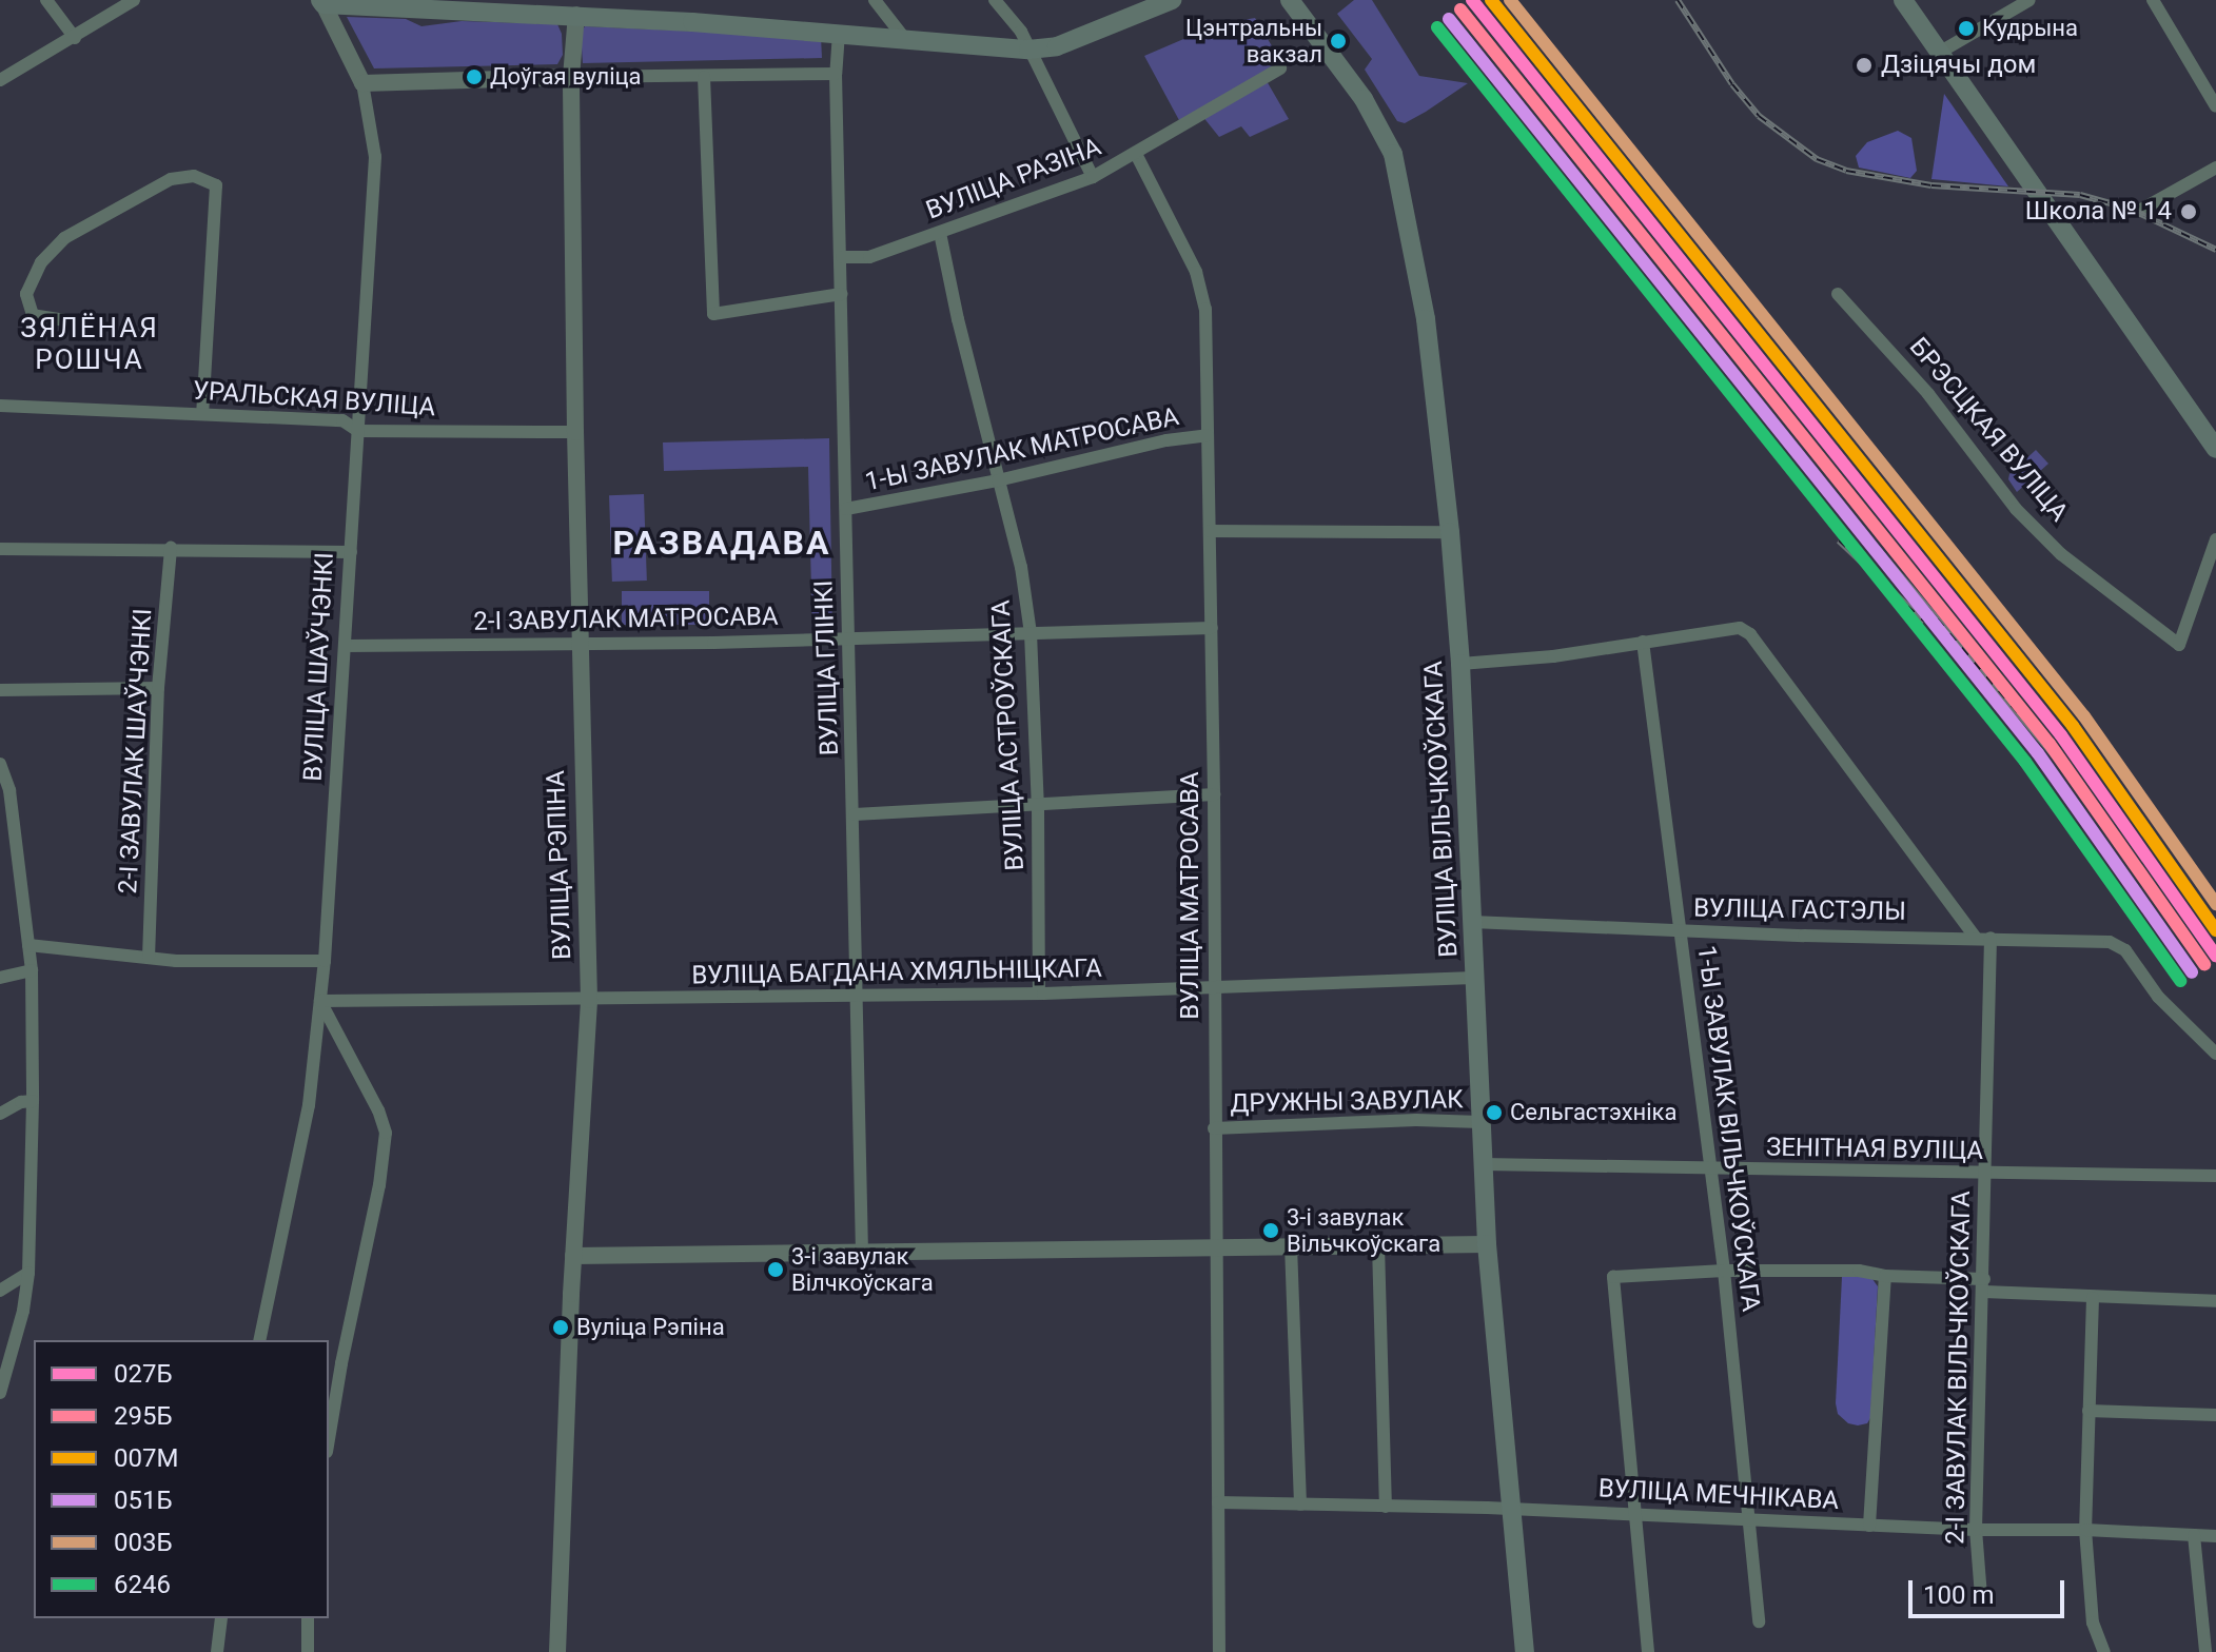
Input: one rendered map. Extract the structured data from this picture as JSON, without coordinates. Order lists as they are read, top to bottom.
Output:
{
  "streets": {
    "main road": ["ВУЛІЦА ВІЛЬЧКОЎСКАГА"],
    "street": [
      "ВУЛІЦА РАЗІНА",
      "УРАЛЬСКАЯ ВУЛІЦА",
      "БРЭСЦКАЯ ВУЛІЦА",
      "1-Ы ЗАВУЛАК МАТРОСАВА",
      "2-І ЗАВУЛАК МАТРОСАВА",
      "ВУЛІЦА ШАЎЧЭНКІ",
      "ВУЛІЦА ГЛІНКІ",
      "ВУЛІЦА АСТРОЎСКАГА",
      "2-І ЗАВУЛАК ШАЎЧЭНКІ",
      "ВУЛІЦА РЭПІНА",
      "ВУЛІЦА МАТРОСАВА",
      "ВУЛІЦА ГАСТЭЛЫ",
      "ВУЛІЦА БАГДАНА ХМЯЛЬНІЦКАГА",
      "ДРУЖНЫ ЗАВУЛАК",
      "1-Ы ЗАВУЛАК ВІЛЬЧКОЎСКАГА",
      "ЗЕНІТНАЯ ВУЛІЦА",
      "2-І ЗАВУЛАК ВІЛЬЧКОЎСКАГА",
      "ВУЛІЦА МЕЧНІКАВА"
    ]
  },
  "crossings": [
    ["ВУЛІЦА РАЗІНА", "ВУЛІЦА ГЛІНКІ"],
    ["ВУЛІЦА РАЗІНА", "ВУЛІЦА АСТРОЎСКАГА"],
    ["ВУЛІЦА РАЗІНА", "ВУЛІЦА МАТРОСАВА"],
    ["УРАЛЬСКАЯ ВУЛІЦА", "ВУЛІЦА ШАЎЧЭНКІ"],
    ["УРАЛЬСКАЯ ВУЛІЦА", "ВУЛІЦА РЭПІНА"],
    ["1-Ы ЗАВУЛАК МАТРОСАВА", "ВУЛІЦА ГЛІНКІ"],
    ["1-Ы ЗАВУЛАК МАТРОСАВА", "ВУЛІЦА АСТРОЎСКАГА"],
    ["1-Ы ЗАВУЛАК МАТРОСАВА", "ВУЛІЦА МАТРОСАВА"],
    ["2-І ЗАВУЛАК МАТРОСАВА", "ВУЛІЦА ШАЎЧЭНКІ"],
    ["2-І ЗАВУЛАК МАТРОСАВА", "ВУЛІЦА ГЛІНКІ"],
    ["2-І ЗАВУЛАК МАТРОСАВА", "ВУЛІЦА АСТРОЎСКАГА"],
    ["2-І ЗАВУЛАК МАТРОСАВА", "ВУЛІЦА РЭПІНА"],
    ["2-І ЗАВУЛАК МАТРОСАВА", "ВУЛІЦА МАТРОСАВА"],
    ["ВУЛІЦА ШАЎЧЭНКІ", "ВУЛІЦА БАГДАНА ХМЯЛЬНІЦКАГА"],
    ["ВУЛІЦА ГЛІНКІ", "ВУЛІЦА БАГДАНА ХМЯЛЬНІЦКАГА"],
    ["ВУЛІЦА АСТРОЎСКАГА", "ВУЛІЦА БАГДАНА ХМЯЛЬНІЦКАГА"],
    ["ВУЛІЦА ВІЛЬЧКОЎСКАГА", "ВУЛІЦА ГАСТЭЛЫ"],
    ["ВУЛІЦА ВІЛЬЧКОЎСКАГА", "ВУЛІЦА БАГДАНА ХМЯЛЬНІЦКАГА"],
    ["ВУЛІЦА ВІЛЬЧКОЎСКАГА", "ДРУЖНЫ ЗАВУЛАК"],
    ["ВУЛІЦА ВІЛЬЧКОЎСКАГА", "ЗЕНІТНАЯ ВУЛІЦА"],
    ["ВУЛІЦА ВІЛЬЧКОЎСКАГА", "ВУЛІЦА МЕЧНІКАВА"],
    ["ВУЛІЦА РЭПІНА", "ВУЛІЦА БАГДАНА ХМЯЛЬНІЦКАГА"],
    ["ВУЛІЦА МАТРОСАВА", "ВУЛІЦА БАГДАНА ХМЯЛЬНІЦКАГА"],
    ["ВУЛІЦА МАТРОСАВА", "ДРУЖНЫ ЗАВУЛАК"],
    ["ВУЛІЦА МАТРОСАВА", "ВУЛІЦА МЕЧНІКАВА"],
    ["ВУЛІЦА ГАСТЭЛЫ", "1-Ы ЗАВУЛАК ВІЛЬЧКОЎСКАГА"],
    ["ВУЛІЦА ГАСТЭЛЫ", "2-І ЗАВУЛАК ВІЛЬЧКОЎСКАГА"],
    ["1-Ы ЗАВУЛАК ВІЛЬЧКОЎСКАГА", "ЗЕНІТНАЯ ВУЛІЦА"],
    ["1-Ы ЗАВУЛАК ВІЛЬЧКОЎСКАГА", "ВУЛІЦА МЕЧНІКАВА"],
    ["ЗЕНІТНАЯ ВУЛІЦА", "2-І ЗАВУЛАК ВІЛЬЧКОЎСКАГА"],
    ["2-І ЗАВУЛАК ВІЛЬЧКОЎСКАГА", "ВУЛІЦА МЕЧНІКАВА"]
  ],
  "districts": ["ЗЯЛЁНАЯ РОШЧА", "РАЗВАДАВА"],
  "places": [
    "Кудрына",
    "Цэнтральны вакзал",
    "Дзіцячы дом",
    "Доўгая вуліца",
    "Школа № 14",
    "Сельгастэхніка",
    "3-і завулак Вільчкоўскага",
    "3-і завулак Вілчкоўскага",
    "Вуліца Рэпіна"
  ],
  "lines": [
    "transit line 027Б",
    "transit line 007М",
    "transit line 003Б",
    "transit line 295Б",
    "transit line 051Б",
    "transit line 6246"
  ],
  "legend": [
    "027Б",
    "295Б",
    "007М",
    "051Б",
    "003Б",
    "6246"
  ],
  "scale_bar": "100 m"
}
